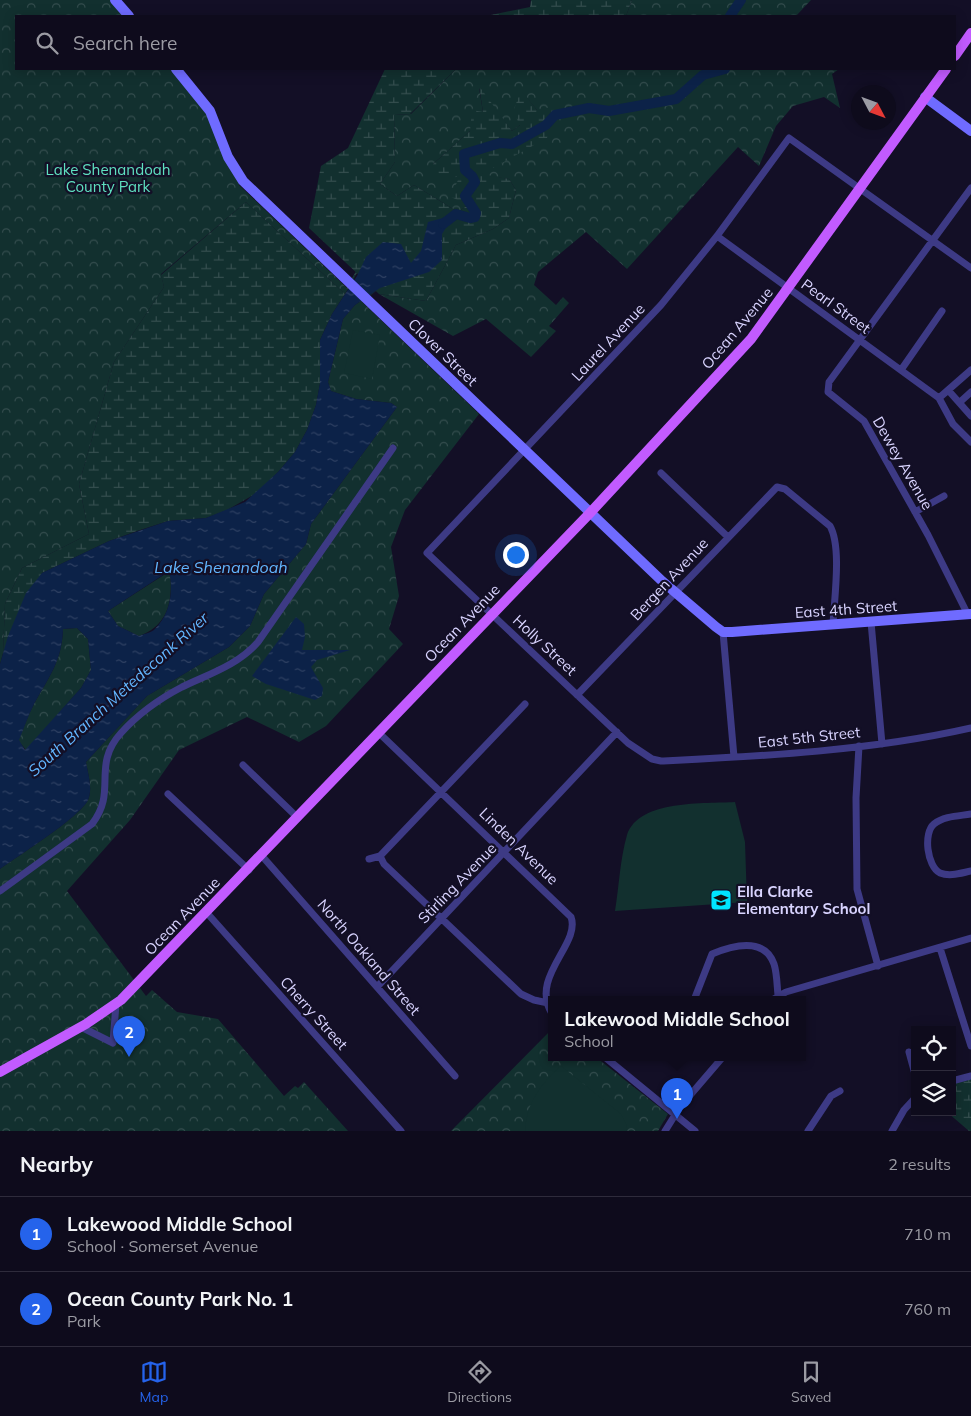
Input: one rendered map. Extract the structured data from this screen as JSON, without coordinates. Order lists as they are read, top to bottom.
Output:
{
  "streets": {
    "main road": ["Ocean Avenue"],
    "street": [
      "Pearl Street",
      "Laurel Avenue",
      "Clover Street",
      "Dewey Avenue",
      "Bergen Avenue",
      "East 4th Street",
      "Holly Street",
      "East 5th Street",
      "Linden Avenue",
      "Stirling Avenue",
      "North Oakland Street",
      "Cherry Street"
    ]
  },
  "crossings": [
    ["Pearl Street", "Ocean Avenue"],
    ["Pearl Street", "Laurel Avenue"],
    ["Pearl Street", "Dewey Avenue"],
    ["Ocean Avenue", "Laurel Avenue"],
    ["Ocean Avenue", "Clover Street"],
    ["Ocean Avenue", "Holly Street"],
    ["Ocean Avenue", "Linden Avenue"],
    ["Ocean Avenue", "North Oakland Street"],
    ["Ocean Avenue", "Cherry Street"],
    ["Laurel Avenue", "Clover Street"],
    ["Laurel Avenue", "Holly Street"],
    ["Clover Street", "Bergen Avenue"],
    ["Clover Street", "East 4th Street"],
    ["Dewey Avenue", "East 4th Street"],
    ["Bergen Avenue", "East 4th Street"],
    ["Bergen Avenue", "Holly Street"],
    ["Holly Street", "East 5th Street"],
    ["Holly Street", "Stirling Avenue"],
    ["Linden Avenue", "Stirling Avenue"],
    ["Stirling Avenue", "North Oakland Street"]
  ],
  "water": ["Lake Shenandoah", "South Branch Metedeconk River"],
  "parks": ["Lake Shenandoah County Park"],
  "places": {
    "school or university": ["Ella Clarke Elementary School"]
  },
  "north": "bottom right",
  "page": {
    "search": "Search here",
    "popup": ["Lakewood Middle School", "School"],
    "pins": ["2", "1"],
    "heading": ["Nearby", "2 results"],
    "list": [
      {
        "mark": "1",
        "name": "Lakewood Middle School",
        "note": "School · Somerset Avenue",
        "value": "710 m"
      },
      {
        "mark": "2",
        "name": "Ocean County Park No. 1",
        "note": "Park",
        "value": "760 m"
      }
    ],
    "nav": ["Map", "Directions", "Saved"]
  }
}
